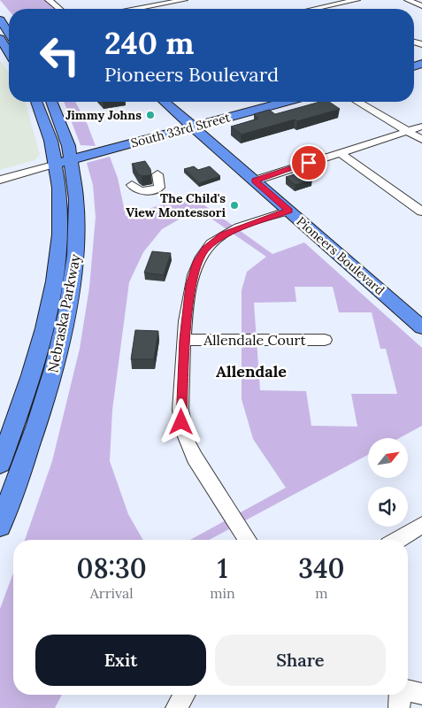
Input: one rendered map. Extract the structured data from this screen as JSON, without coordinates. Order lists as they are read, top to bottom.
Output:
{
  "streets": {
    "main road": ["South 33rd Street", "Pioneers Boulevard", "Nebraska Parkway"],
    "street": ["Allendale Court"]
  },
  "crossings": [
    ["South 33rd Street", "Pioneers Boulevard"],
    ["South 33rd Street", "Nebraska Parkway"]
  ],
  "districts": ["Allendale"],
  "places": ["Jimmy Johns", "The Child's View Montessori"],
  "north": "top right",
  "page": {
    "turn": ["240 m", "Pioneers Boulevard"],
    "eta": [
      "08:30",
      "Arrival",
      "1",
      "min",
      "340",
      "m"
    ],
    "buttons": ["Exit", "Share"]
  }
}
